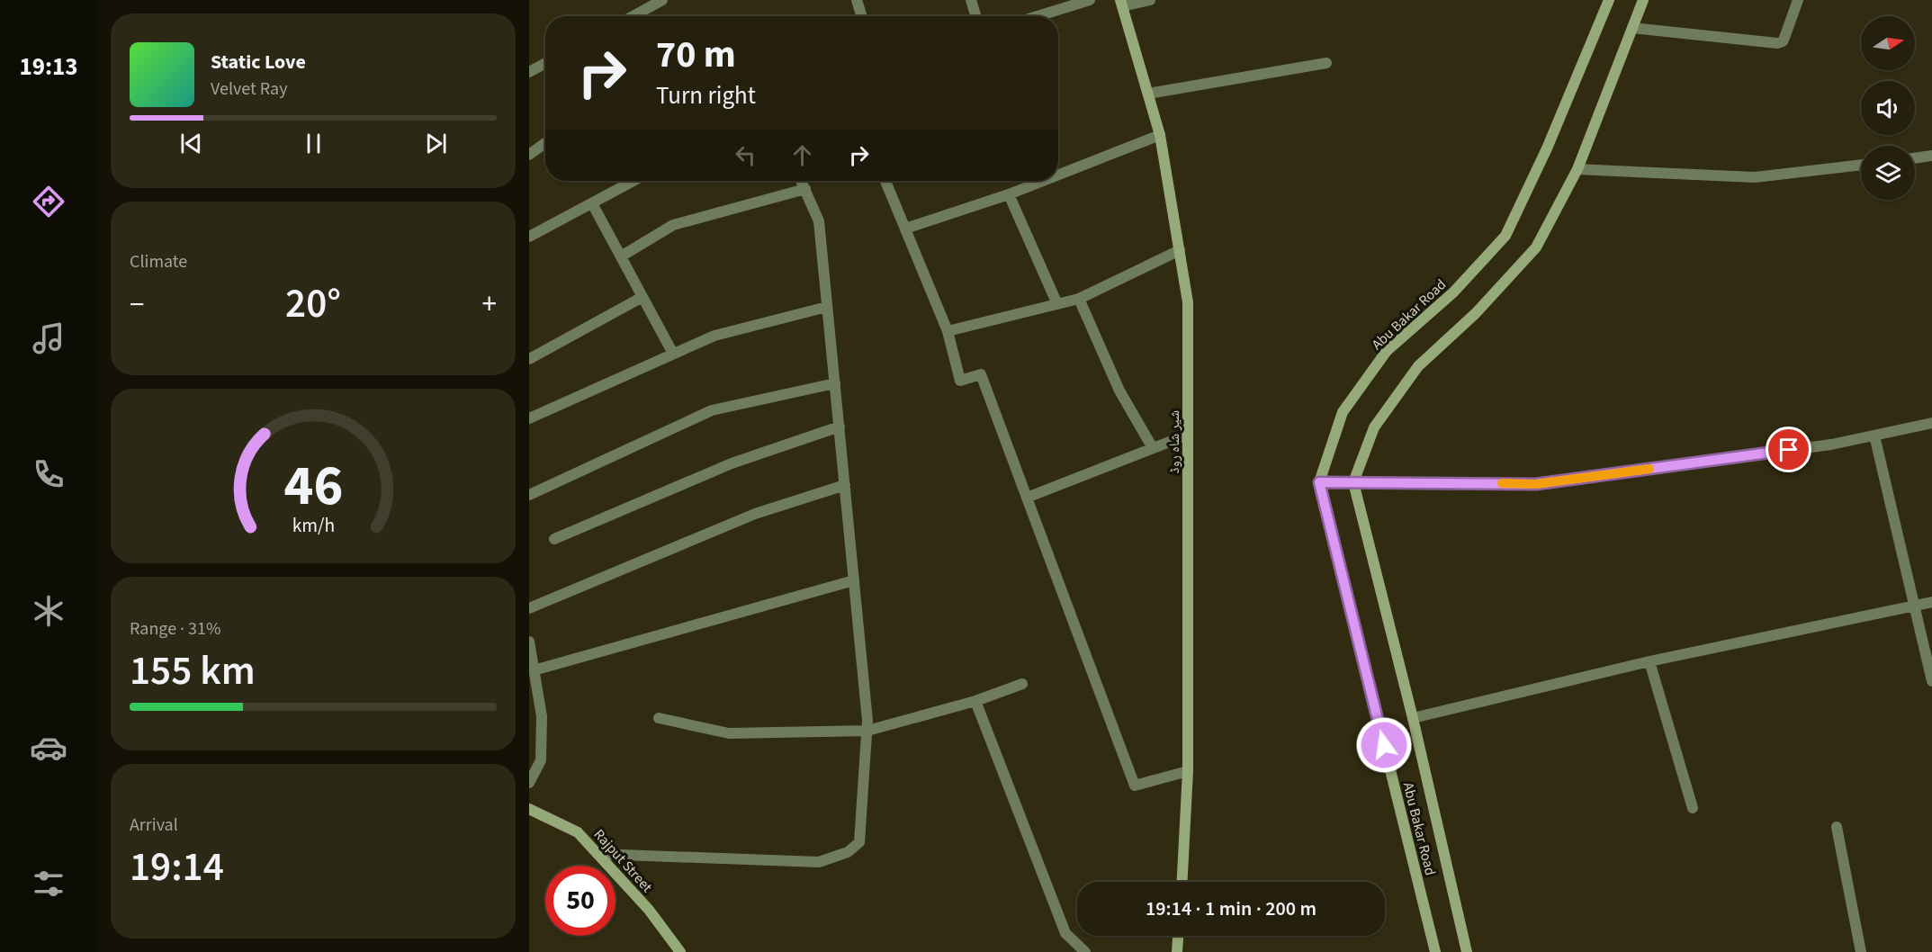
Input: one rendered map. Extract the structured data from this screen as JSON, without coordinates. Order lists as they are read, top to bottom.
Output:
{
  "streets": {
    "main road": ["Abu Bakar Road", "شیر شاہ روڈ", "Rajput Street"]
  },
  "north": "right",
  "page": {
    "tabs": "19:13",
    "turn": ["70 m", "Turn right"],
    "song": ["Static Love", "Velvet Ray"],
    "tile": [
      "Climate",
      ["Range · 31%", "155 km"],
      ["Arrival", "19:14"]
    ],
    "heat": ["−", "20°", "+"],
    "limit": "50",
    "trip": "19:14 · 1 min · 200 m",
    "gauge": ["46", "km/h"]
  }
}
